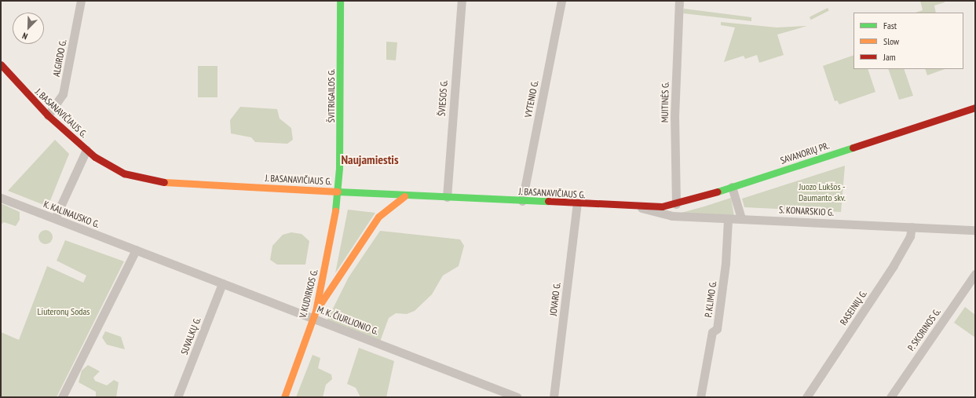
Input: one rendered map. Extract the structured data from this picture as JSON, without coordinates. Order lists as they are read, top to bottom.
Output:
{
  "streets": {
    "main road": [
      "ŠVITRIGAILOS G.",
      "J. BASANAVIČIAUS G.",
      "SAVANORIŲ PR.",
      "V. KUDIRKOS G."
    ],
    "street": [
      "ALGIRDO G.",
      "ŠVIESOS G.",
      "VYTENIO G.",
      "MUITINĖS G.",
      "S. KONARSKIO G.",
      "K. KALINAUSKO G.",
      "JOVARO G.",
      "P. KLIMO G.",
      "RASEINIŲ G.",
      "M. K. ČIURLIONIO G.",
      "P. SKORINOS G.",
      "SUVALKŲ G."
    ]
  },
  "crossings": [
    ["ALGIRDO G.", "J. BASANAVIČIAUS G."],
    ["ŠVITRIGAILOS G.", "J. BASANAVIČIAUS G."],
    ["ŠVITRIGAILOS G.", "V. KUDIRKOS G."],
    ["ŠVIESOS G.", "J. BASANAVIČIAUS G."],
    ["VYTENIO G.", "J. BASANAVIČIAUS G."],
    ["MUITINĖS G.", "SAVANORIŲ PR."],
    ["J. BASANAVIČIAUS G.", "SAVANORIŲ PR."],
    ["J. BASANAVIČIAUS G.", "S. KONARSKIO G."],
    ["J. BASANAVIČIAUS G.", "V. KUDIRKOS G."],
    ["J. BASANAVIČIAUS G.", "JOVARO G."],
    ["SAVANORIŲ PR.", "S. KONARSKIO G."],
    ["S. KONARSKIO G.", "P. KLIMO G."],
    ["S. KONARSKIO G.", "RASEINIŲ G."],
    ["K. KALINAUSKO G.", "M. K. ČIURLIONIO G."],
    ["V. KUDIRKOS G.", "M. K. ČIURLIONIO G."],
    ["M. K. ČIURLIONIO G.", "SUVALKŲ G."]
  ],
  "districts": ["Naujamiestis"],
  "parks": ["Juozo Lukšos - Daumanto skv.", "Liuteronų Sodas"],
  "legend": ["Fast", "Slow", "Jam"],
  "north": "bottom left"
}
